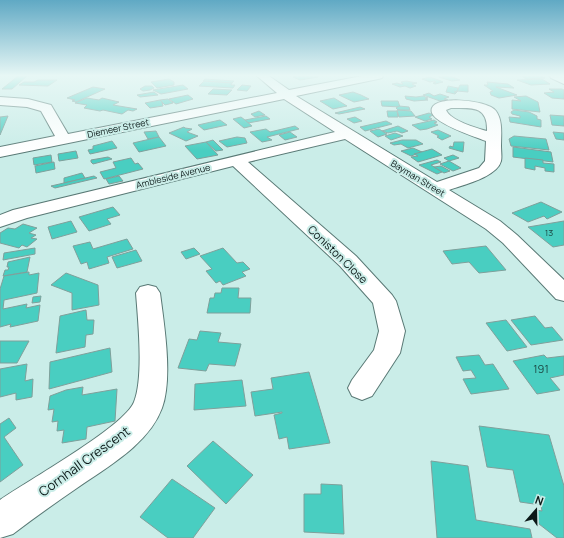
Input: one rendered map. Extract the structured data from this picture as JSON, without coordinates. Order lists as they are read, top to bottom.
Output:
{
  "streets": {
    "street": [
      "Diemeer Street",
      "Ambleside Avenue",
      "Bayman Street",
      "Coniston Close",
      "Cornhall Crescent"
    ]
  },
  "crossings": [
    ["Ambleside Avenue", "Bayman Street"],
    ["Ambleside Avenue", "Coniston Close"]
  ],
  "house_numbers": ["13", "191"],
  "north": "top"
}
